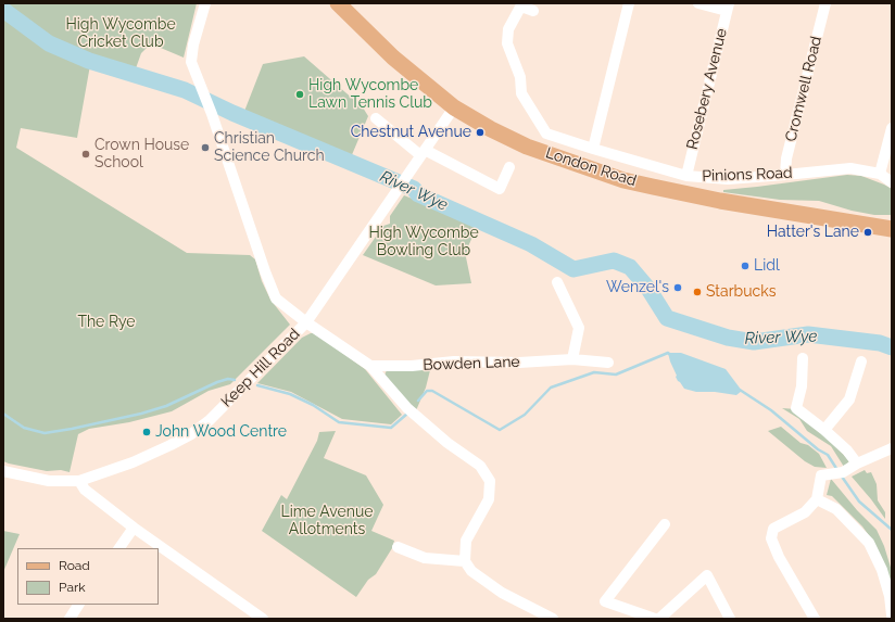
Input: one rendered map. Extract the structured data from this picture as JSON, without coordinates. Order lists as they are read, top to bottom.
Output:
{
  "streets": {
    "main road": ["London Road"],
    "street": [
      "Rosebery Avenue",
      "Cromwell Road",
      "Pinions Road",
      "Bowden Lane",
      "Keep Hill Road"
    ]
  },
  "crossings": [
    ["Rosebery Avenue", "Pinions Road"],
    ["Cromwell Road", "Pinions Road"]
  ],
  "water": ["River Wye"],
  "parks": [
    "High Wycombe Cricket Club",
    "High Wycombe Bowling Club",
    "The Rye",
    "Lime Avenue Allotments"
  ],
  "places": [
    "High Wycombe Lawn Tennis Club",
    "Chestnut Avenue",
    "Christian Science Church",
    "Crown House School",
    "Hatter's Lane",
    "Lidl",
    "Wenzel's",
    "Starbucks",
    "John Wood Centre"
  ],
  "legend": ["Road", "Park"]
}
